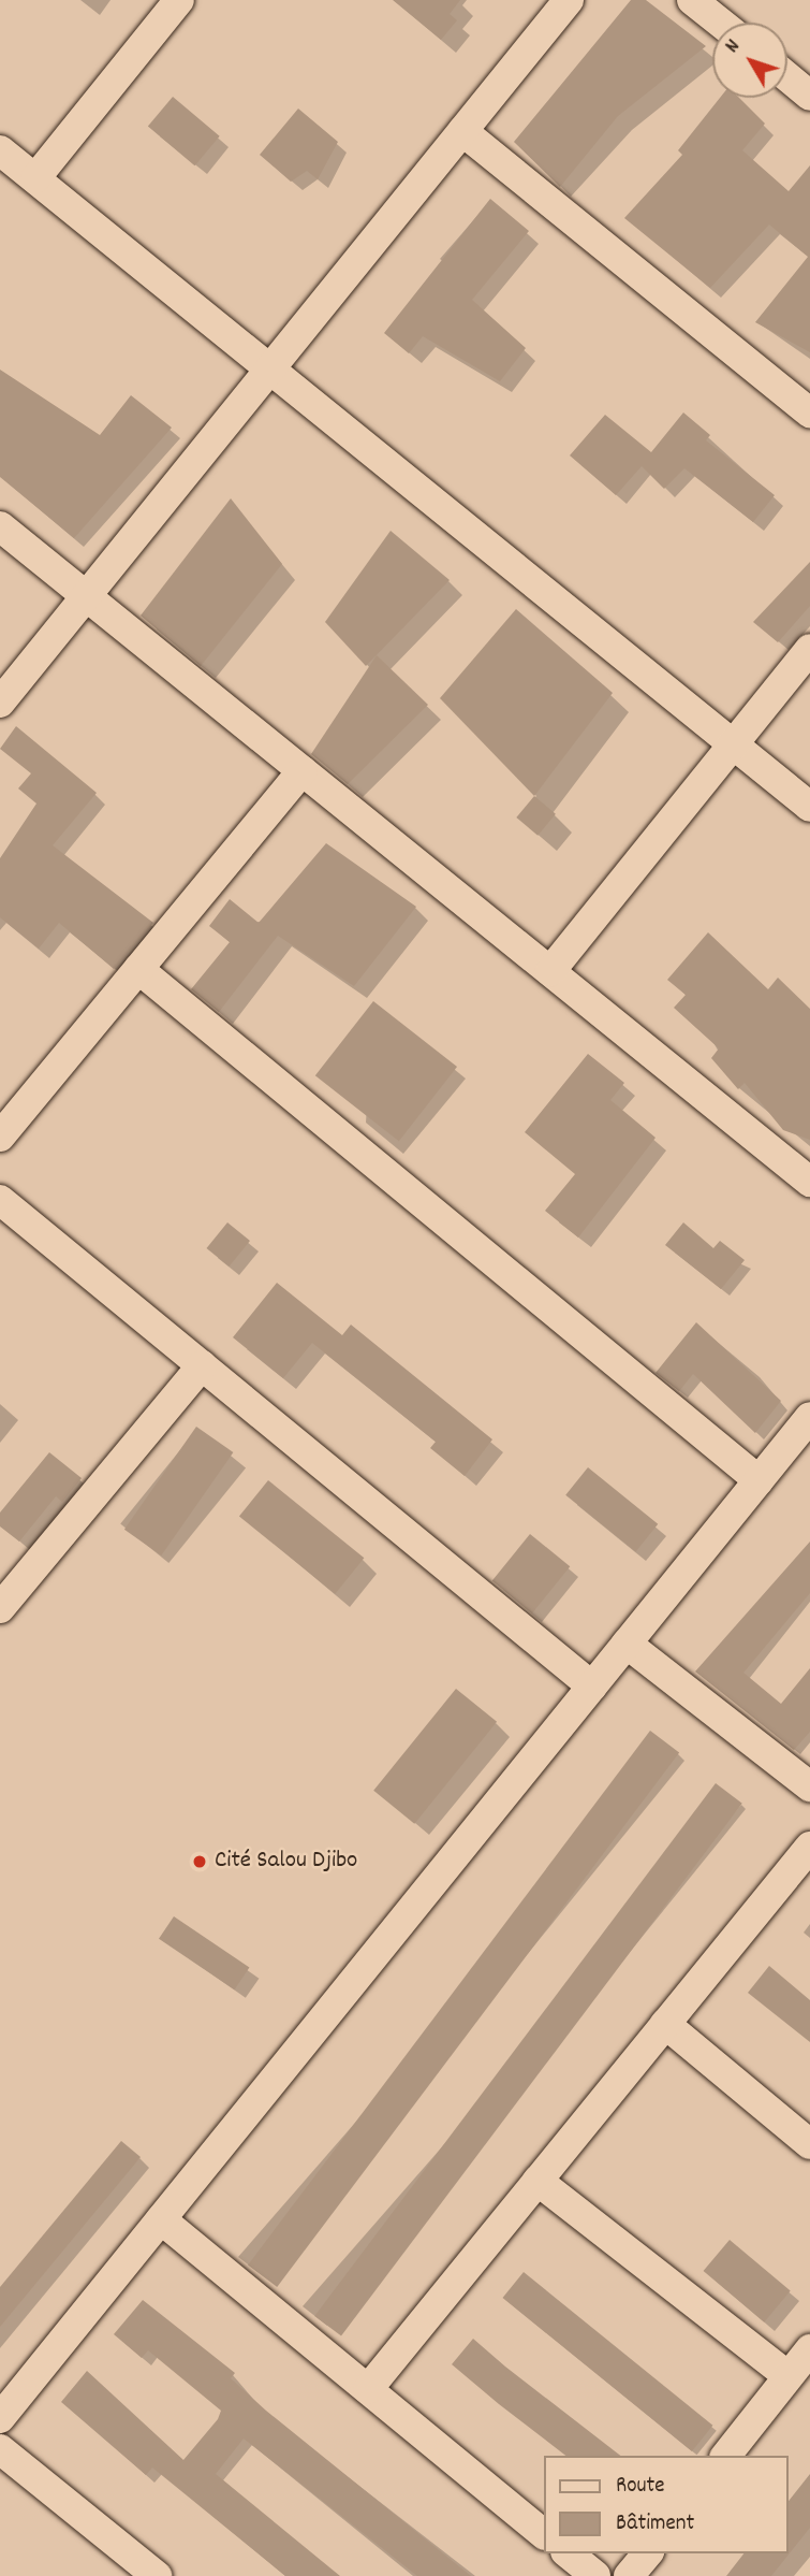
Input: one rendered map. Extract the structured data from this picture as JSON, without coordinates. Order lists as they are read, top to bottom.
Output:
{
  "places": ["Cité Salou Djibo"],
  "legend": ["Route", "Bâtiment"],
  "north": "top left"
}
